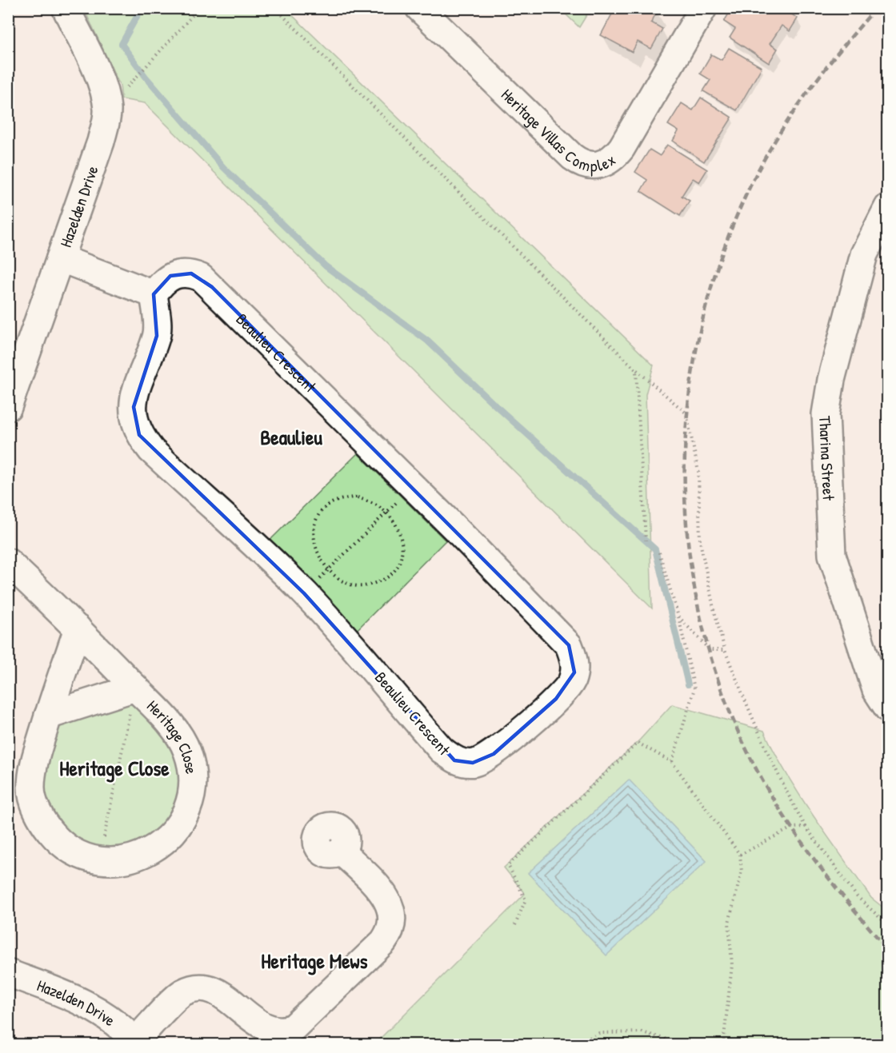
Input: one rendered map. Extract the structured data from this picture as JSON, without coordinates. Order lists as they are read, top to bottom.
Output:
{
  "streets": {
    "street": [
      "Heritage Villas Complex",
      "Hazelden Drive",
      "Beaulieu Crescent",
      "Tharina Street",
      "Heritage Close"
    ]
  },
  "districts": ["Beaulieu", "Heritage Close", "Heritage Mews"]
}
